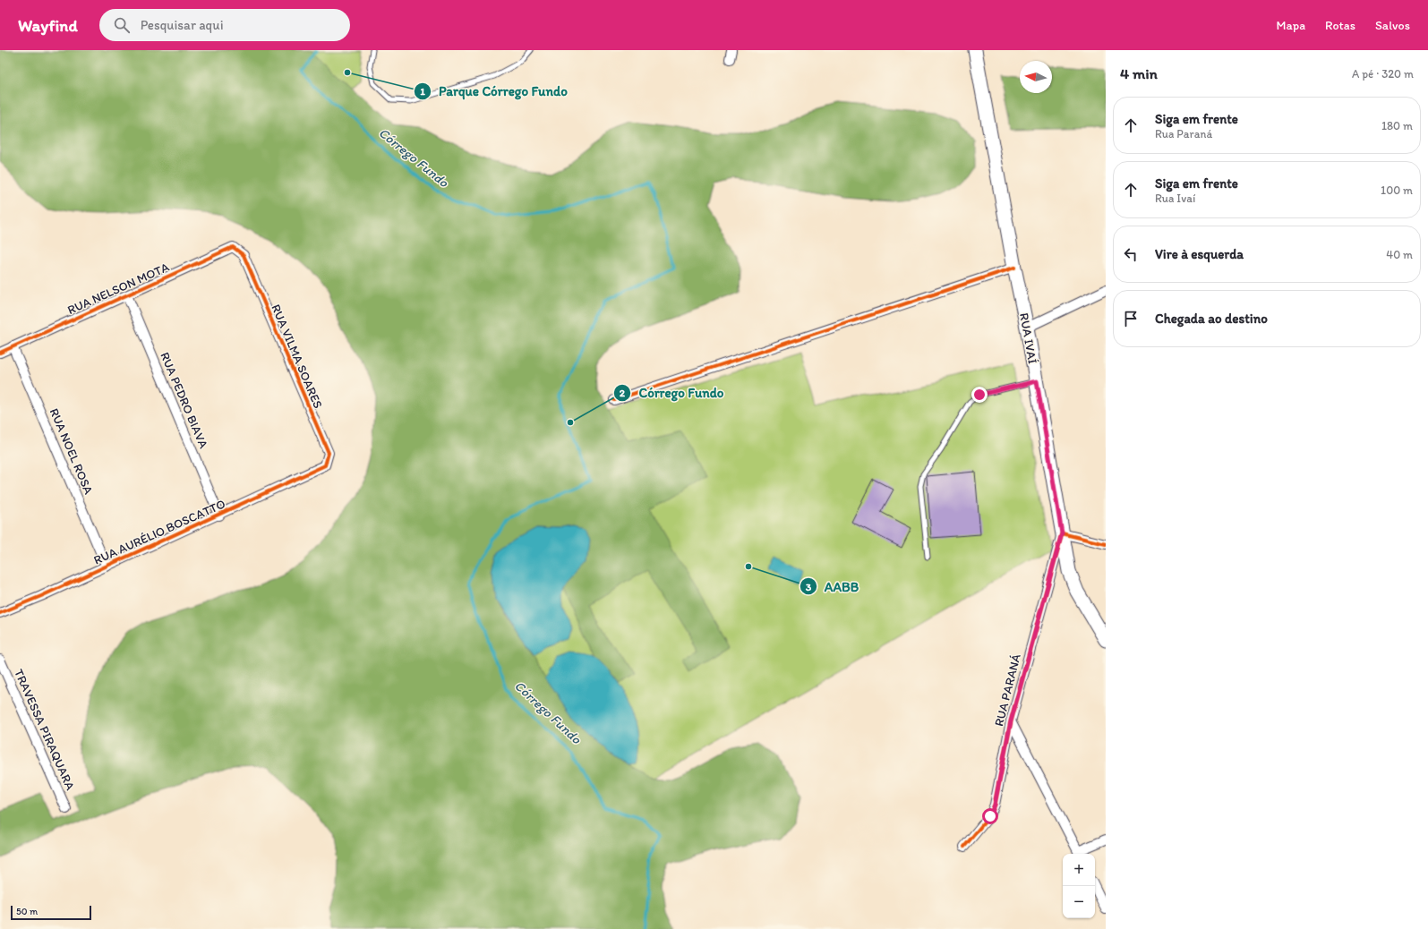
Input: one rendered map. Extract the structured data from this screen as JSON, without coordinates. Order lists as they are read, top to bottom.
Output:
{
  "streets": {
    "main road": ["RUA IVAÍ"],
    "street": [
      "RUA NELSON MOTA",
      "RUA VILMA SOARES",
      "RUA PEDRO BIAVA",
      "RUA NOEL ROSA",
      "RUA AURÉLIO BOSCATTO",
      "RUA PARANÁ",
      "TRAVESSA PIRAQUARA"
    ]
  },
  "crossings": [
    ["RUA NELSON MOTA", "RUA VILMA SOARES"],
    ["RUA NELSON MOTA", "RUA PEDRO BIAVA"],
    ["RUA NELSON MOTA", "RUA NOEL ROSA"],
    ["RUA IVAÍ", "RUA PARANÁ"],
    ["RUA VILMA SOARES", "RUA AURÉLIO BOSCATTO"],
    ["RUA PEDRO BIAVA", "RUA AURÉLIO BOSCATTO"],
    ["RUA NOEL ROSA", "RUA AURÉLIO BOSCATTO"]
  ],
  "water": ["Córrego Fundo"],
  "places": ["Parque Córrego Fundo", "Córrego Fundo", "AABB"],
  "scale_bar": "50 m",
  "north": "left",
  "page": {
    "header": "Wayfind",
    "search": "Pesquisar aqui",
    "nav": ["Mapa", "Rotas", "Salvos"],
    "heading": ["4 min", "A pé · 320 m"],
    "list": [
      ["Siga em frente", "Rua Paraná", "180 m"],
      ["Siga em frente", "Rua Ivaí", "100 m"],
      ["Vire à esquerda", "40 m"],
      "Chegada ao destino"
    ],
    "map_buttons": ["+", "−"],
    "scale": "50 m"
  }
}
